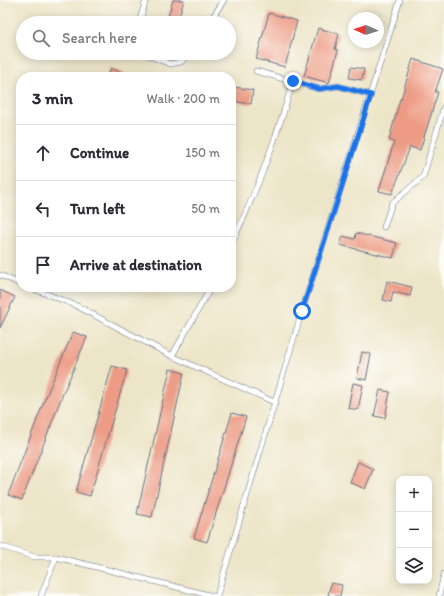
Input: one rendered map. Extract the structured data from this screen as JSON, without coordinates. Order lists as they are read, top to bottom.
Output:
{
  "north": "left",
  "page": {
    "search": "Search here",
    "heading": ["3 min", "Walk · 200 m"],
    "list": [
      ["Continue", "150 m"],
      ["Turn left", "50 m"],
      "Arrive at destination"
    ],
    "map_buttons": ["+", "−"]
  }
}
